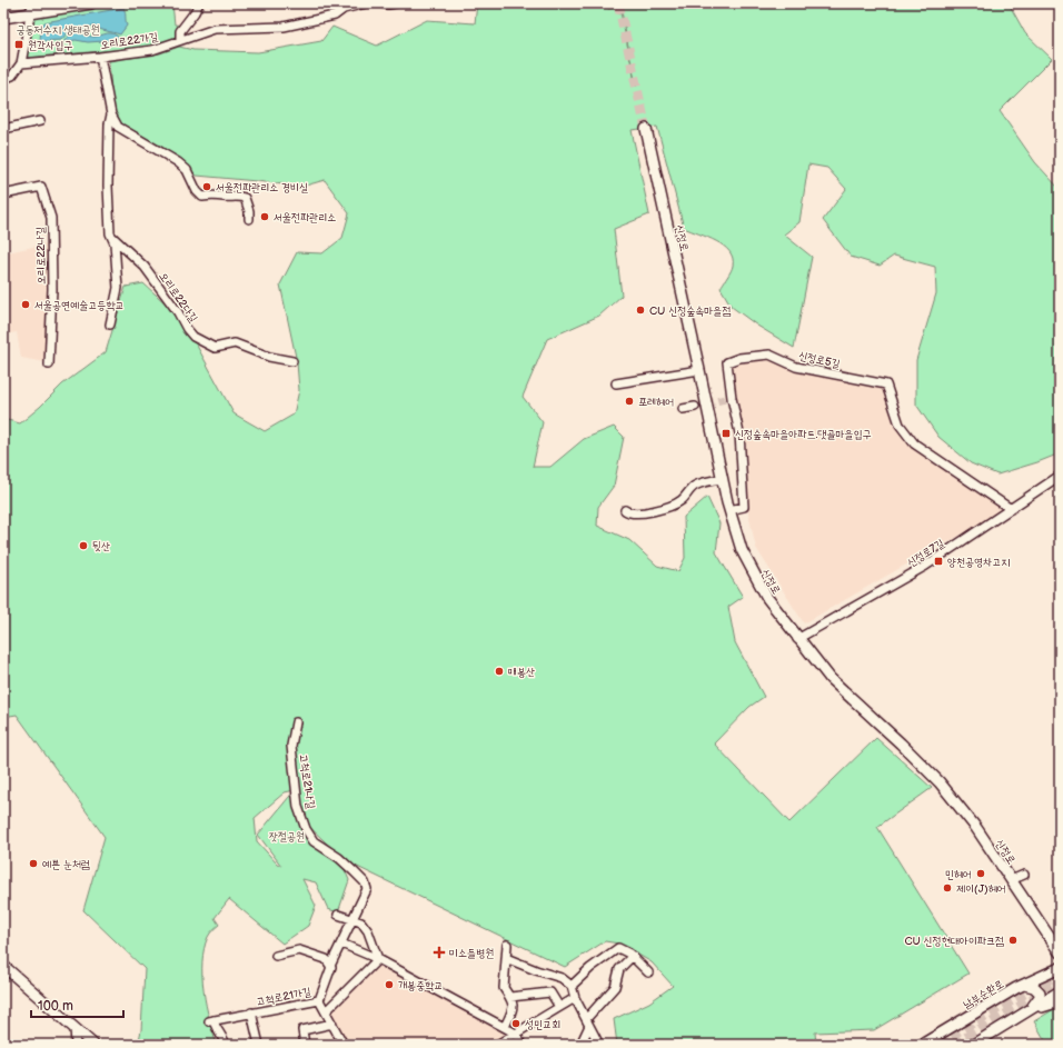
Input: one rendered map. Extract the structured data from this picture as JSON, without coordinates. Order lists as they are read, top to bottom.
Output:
{
  "streets": {
    "main road": ["신정로", "남부순환로"],
    "street": [
      "오리로22가길",
      "오리로22나길",
      "오리로22다길",
      "신정로5길",
      "신정로7길",
      "고척로21나길",
      "고척로21가길"
    ]
  },
  "crossings": [
    ["신정로", "신정로5길"],
    ["신정로", "신정로7길"],
    ["신정로5길", "신정로7길"],
    ["고척로21나길", "고척로21가길"]
  ],
  "parks": ["궁동저수지 생태공원", "잣절공원"],
  "places": {
    "transit": ["원각사입구", "신정숲속마을아파트.댓골마을입구", "양천공영차고지"],
    "other": [
      "서울전파관리소 경비실",
      "서울전파관리소",
      "서울공연예술고등학교",
      "CU 신정숲속마을점",
      "포레헤어",
      "뒷산",
      "매봉산",
      "예쁜 눈처럼",
      "민헤어",
      "제이(J)헤어",
      "CU 신정현대아이파크점",
      "개봉중학교",
      "성민교회"
    ],
    "health": ["미소들병원"]
  },
  "scale_bar": "100 m"
}
